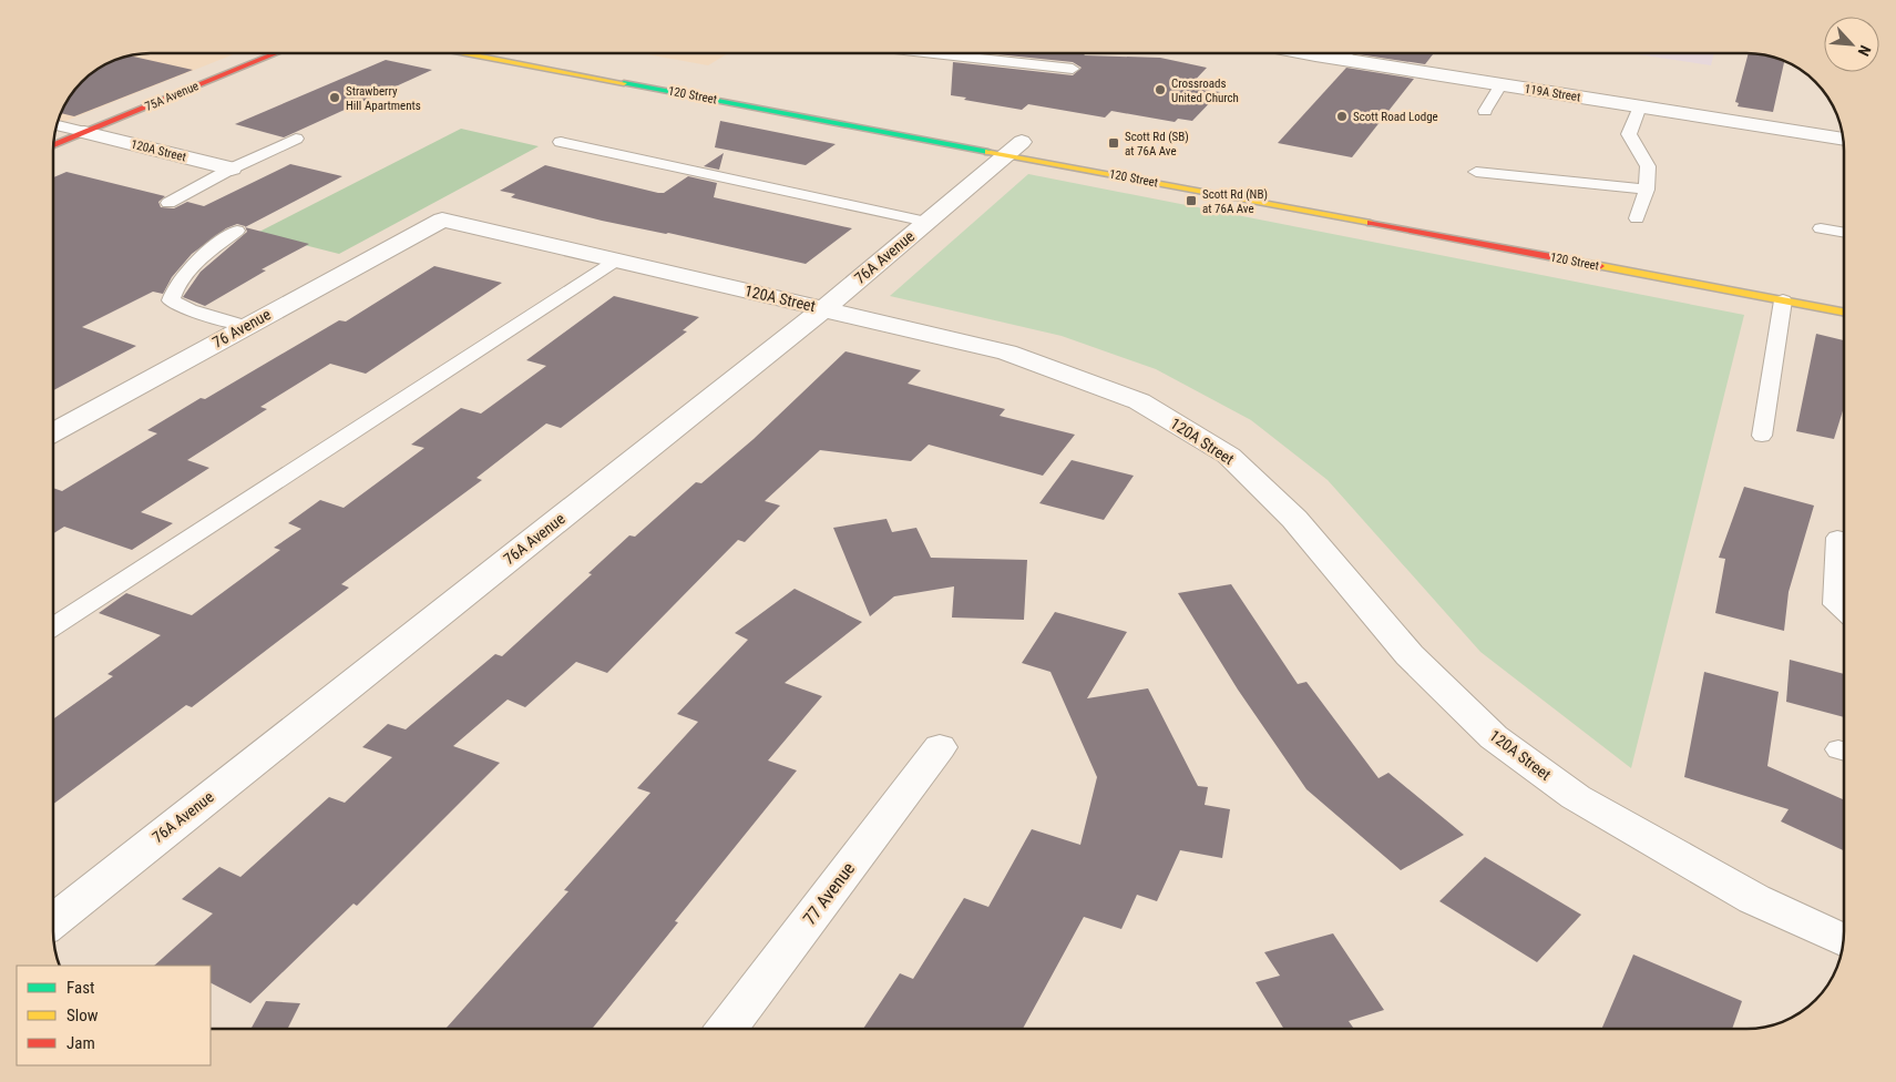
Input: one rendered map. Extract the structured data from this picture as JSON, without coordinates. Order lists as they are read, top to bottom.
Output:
{
  "streets": {
    "main road": ["120 Street", "75A Avenue"],
    "street": [
      "119A Street",
      "120A Street",
      "76A Avenue",
      "76 Avenue",
      "77 Avenue"
    ]
  },
  "crossings": [
    ["120 Street", "76A Avenue"],
    ["75A Avenue", "120A Street"],
    ["120A Street", "76A Avenue"],
    ["120A Street", "76 Avenue"]
  ],
  "places": {
    "other": ["Crossroads United Church", "Strawberry Hill Apartments", "Scott Road Lodge"],
    "transit": ["Scott Rd (SB) at 76A Ave", "Scott Rd (NB) at 76A Ave"]
  },
  "legend": ["Fast", "Slow", "Jam"],
  "north": "bottom right"
}
